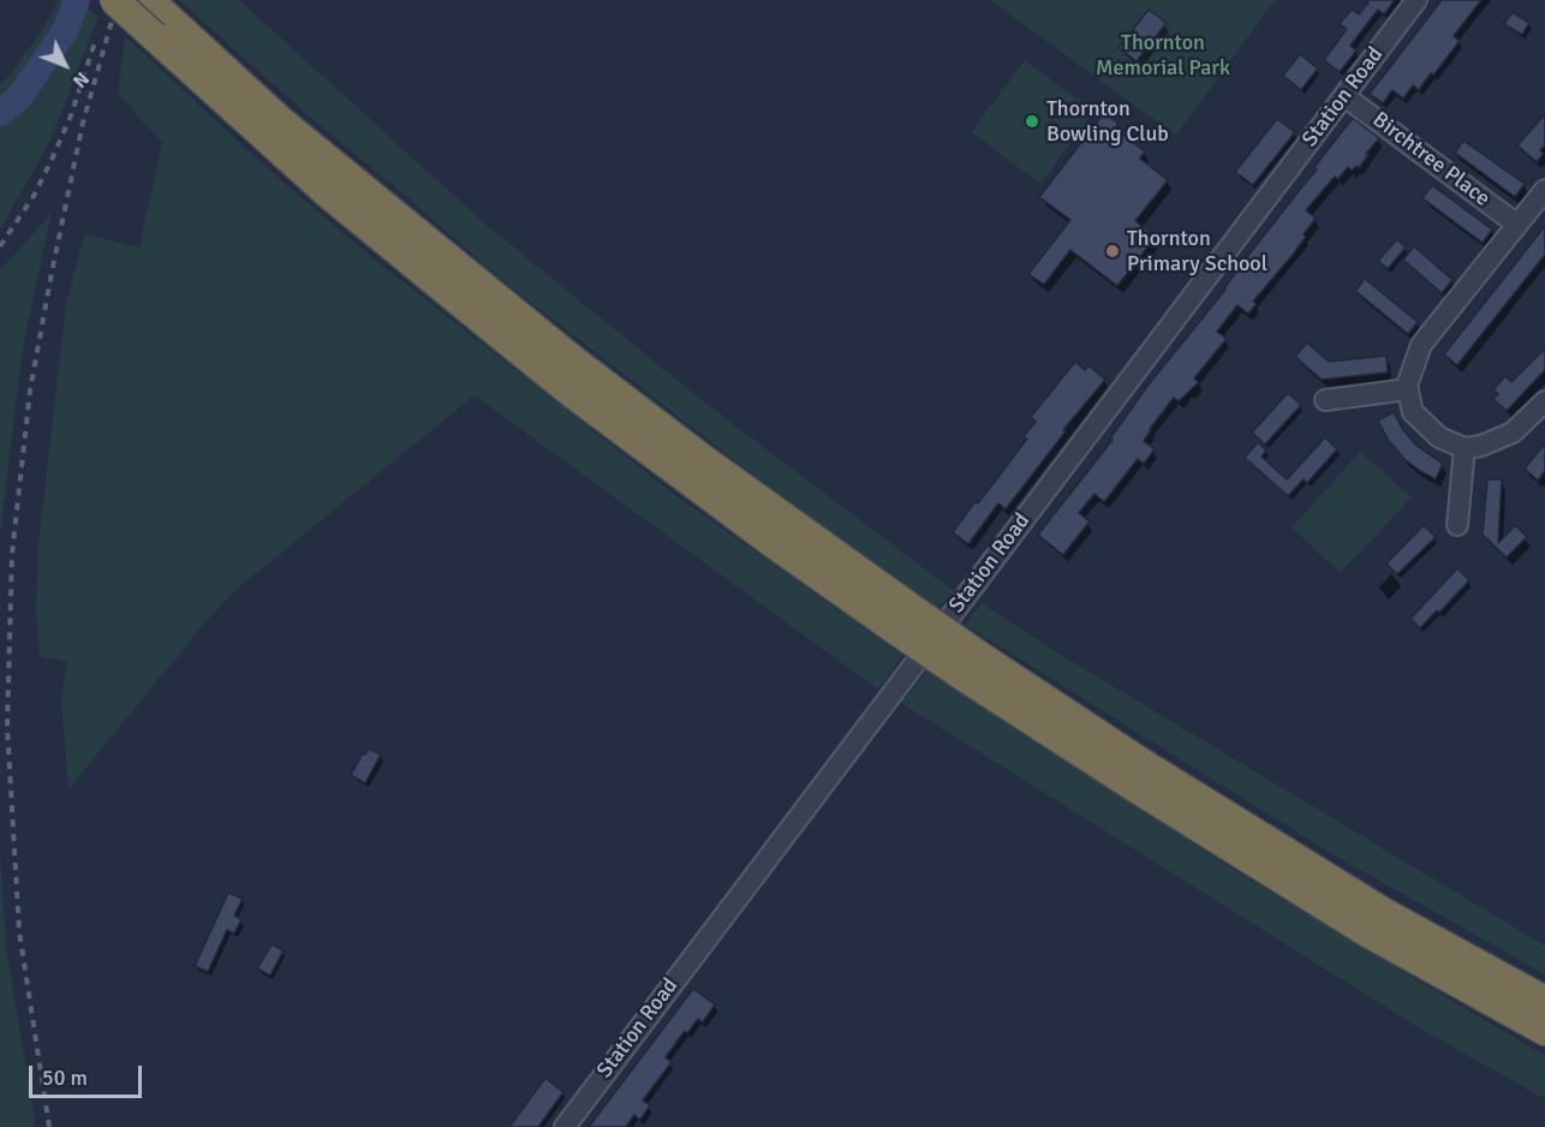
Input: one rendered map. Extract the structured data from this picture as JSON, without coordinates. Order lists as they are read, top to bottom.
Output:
{
  "streets": {
    "street": ["Station Road", "Birchtree Place"]
  },
  "crossings": [
    ["Station Road", "Birchtree Place"]
  ],
  "parks": ["Thornton Memorial Park"],
  "places": ["Thornton Bowling Club", "Thornton Primary School"],
  "scale_bar": "50 m",
  "north": "bottom right"
}
